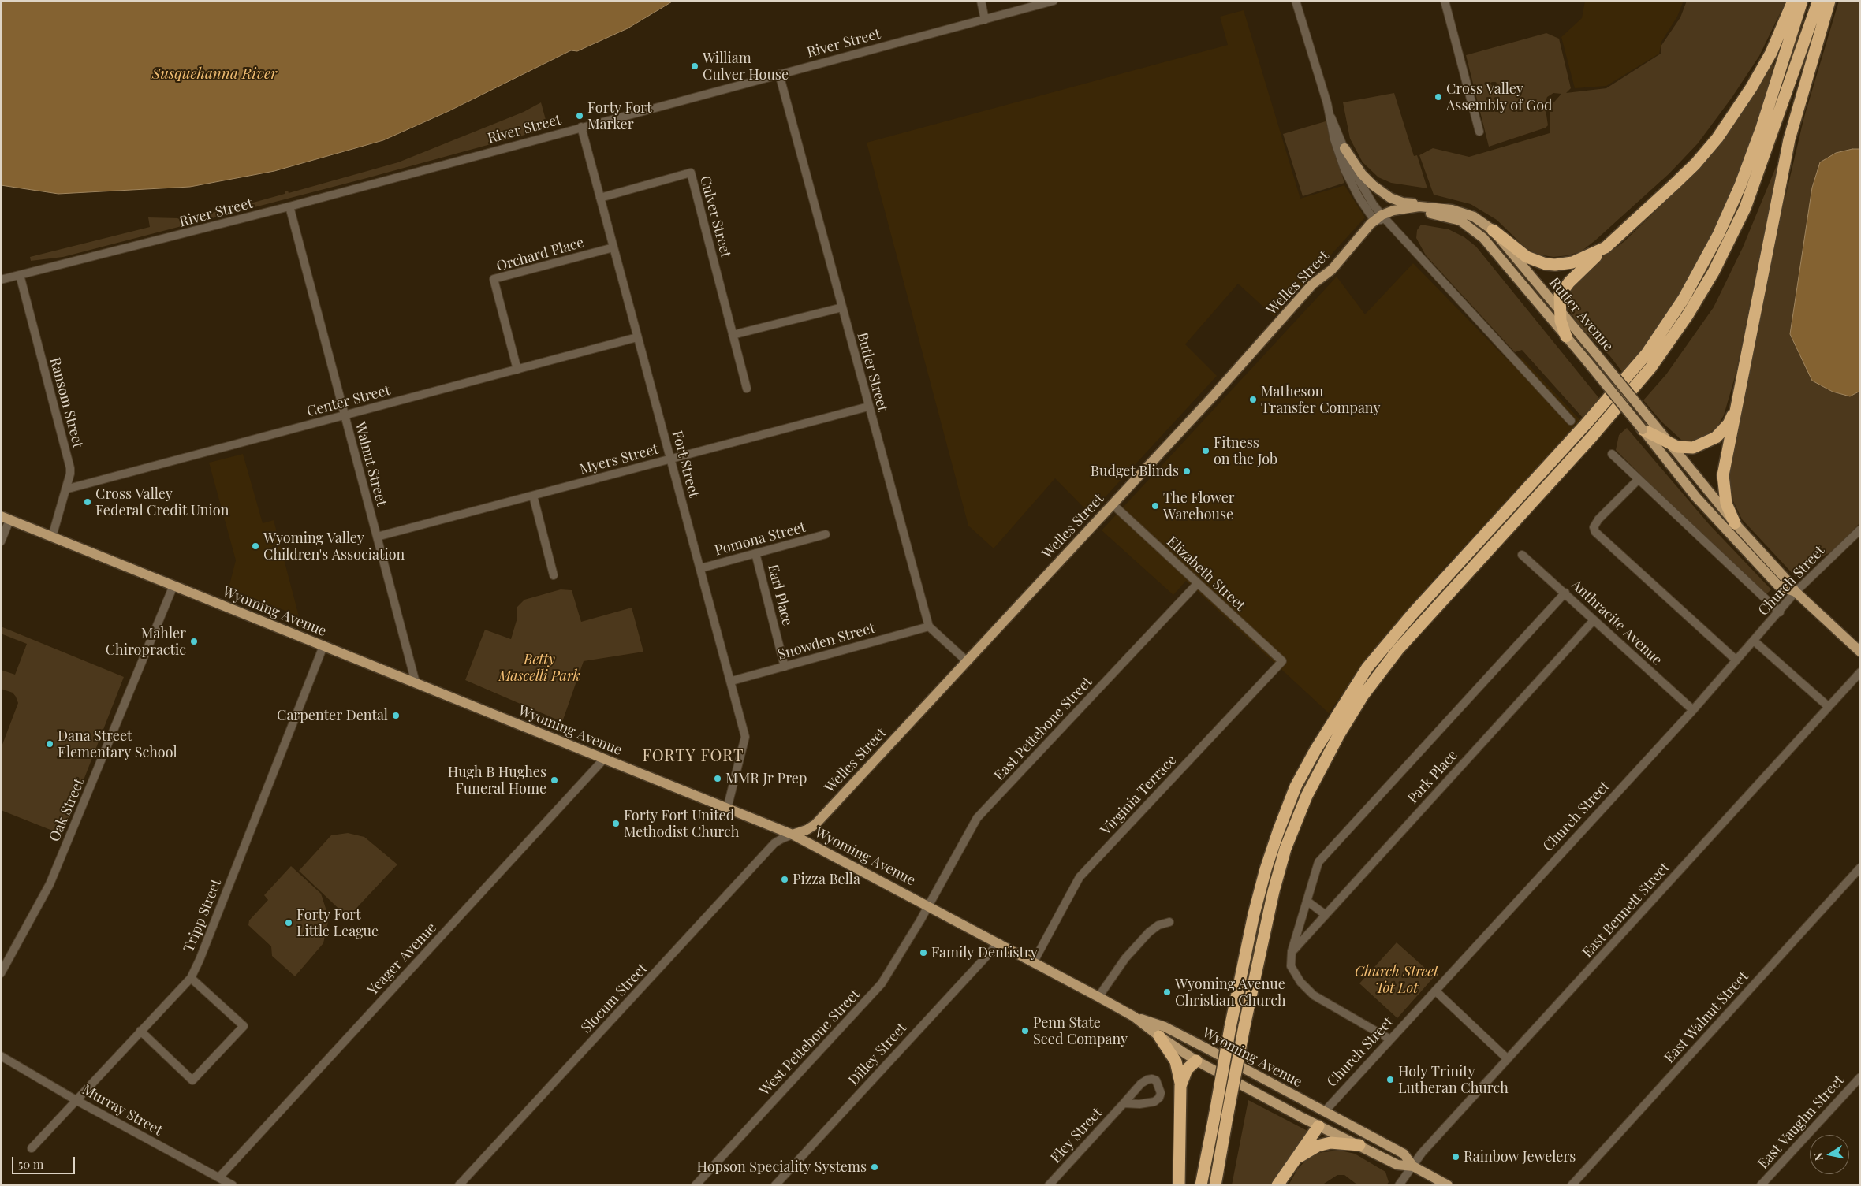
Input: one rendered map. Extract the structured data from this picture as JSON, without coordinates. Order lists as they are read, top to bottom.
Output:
{
  "streets": {
    "main road": [
      "Welles Street",
      "Rutter Avenue",
      "Church Street",
      "Wyoming Avenue"
    ],
    "street": [
      "River Street",
      "Culver Street",
      "Orchard Place",
      "Butler Street",
      "Center Street",
      "Ransom Street",
      "Myers Street",
      "Walnut Street",
      "Fort Street",
      "Pomona Street",
      "Elizabeth Street",
      "Earl Place",
      "Anthracite Avenue",
      "Snowden Street",
      "East Pettebone Street",
      "Park Place",
      "Virginia Terrace",
      "Oak Street",
      "East Bennett Street",
      "Tripp Street",
      "Yeager Avenue",
      "Slocum Street",
      "East Walnut Street",
      "West Pettebone Street",
      "Dilley Street",
      "Murray Street",
      "East Vaughn Street",
      "Eley Street"
    ]
  },
  "crossings": [
    ["River Street", "Butler Street"],
    ["River Street", "Ransom Street"],
    ["River Street", "Walnut Street"],
    ["River Street", "Fort Street"],
    ["Culver Street", "Fort Street"],
    ["Orchard Place", "Center Street"],
    ["Orchard Place", "Fort Street"],
    ["Welles Street", "Rutter Avenue"],
    ["Welles Street", "Elizabeth Street"],
    ["Welles Street", "Wyoming Avenue"],
    ["Welles Street", "Slocum Street"],
    ["Rutter Avenue", "Church Street"],
    ["Butler Street", "Myers Street"],
    ["Butler Street", "Snowden Street"],
    ["Center Street", "Ransom Street"],
    ["Center Street", "Walnut Street"],
    ["Center Street", "Fort Street"],
    ["Ransom Street", "Wyoming Avenue"],
    ["Myers Street", "Walnut Street"],
    ["Myers Street", "Fort Street"],
    ["Walnut Street", "Wyoming Avenue"],
    ["Fort Street", "Pomona Street"],
    ["Fort Street", "Wyoming Avenue"],
    ["Fort Street", "Snowden Street"],
    ["Pomona Street", "Earl Place"],
    ["Elizabeth Street", "East Pettebone Street"],
    ["Elizabeth Street", "Virginia Terrace"],
    ["Church Street", "Wyoming Avenue"],
    ["Church Street", "Anthracite Avenue"],
    ["Earl Place", "Snowden Street"],
    ["Wyoming Avenue", "East Pettebone Street"],
    ["Wyoming Avenue", "Virginia Terrace"],
    ["Wyoming Avenue", "Oak Street"],
    ["Wyoming Avenue", "East Bennett Street"],
    ["Wyoming Avenue", "Tripp Street"],
    ["Wyoming Avenue", "Yeager Avenue"],
    ["Wyoming Avenue", "Slocum Street"],
    ["Wyoming Avenue", "West Pettebone Street"],
    ["Wyoming Avenue", "Dilley Street"],
    ["Anthracite Avenue", "Park Place"],
    ["East Pettebone Street", "West Pettebone Street"],
    ["Tripp Street", "Murray Street"],
    ["Yeager Avenue", "Murray Street"]
  ],
  "districts": ["FORTY FORT"],
  "water": ["Susquehanna River"],
  "parks": ["Betty Mascelli Park", "Church Street Tot Lot"],
  "places": [
    "William Culver House",
    "Cross Valley Assembly of God",
    "Forty Fort Marker",
    "Matheson Transfer Company",
    "Fitness on the Job",
    "Budget Blinds",
    "Cross Valley Federal Credit Union",
    "The Flower Warehouse",
    "Wyoming Valley Children's Association",
    "Mahler Chiropractic",
    "Carpenter Dental",
    "Dana Street Elementary School",
    "MMR Jr Prep",
    "Hugh B Hughes Funeral Home",
    "Forty Fort United Methodist Church",
    "Pizza Bella",
    "Forty Fort Little League",
    "Family Dentistry",
    "Wyoming Avenue Christian Church",
    "Penn State Seed Company",
    "Holy Trinity Lutheran Church",
    "Rainbow Jewelers",
    "Hopson Speciality Systems"
  ],
  "scale_bar": "50 m",
  "north": "left"
}
